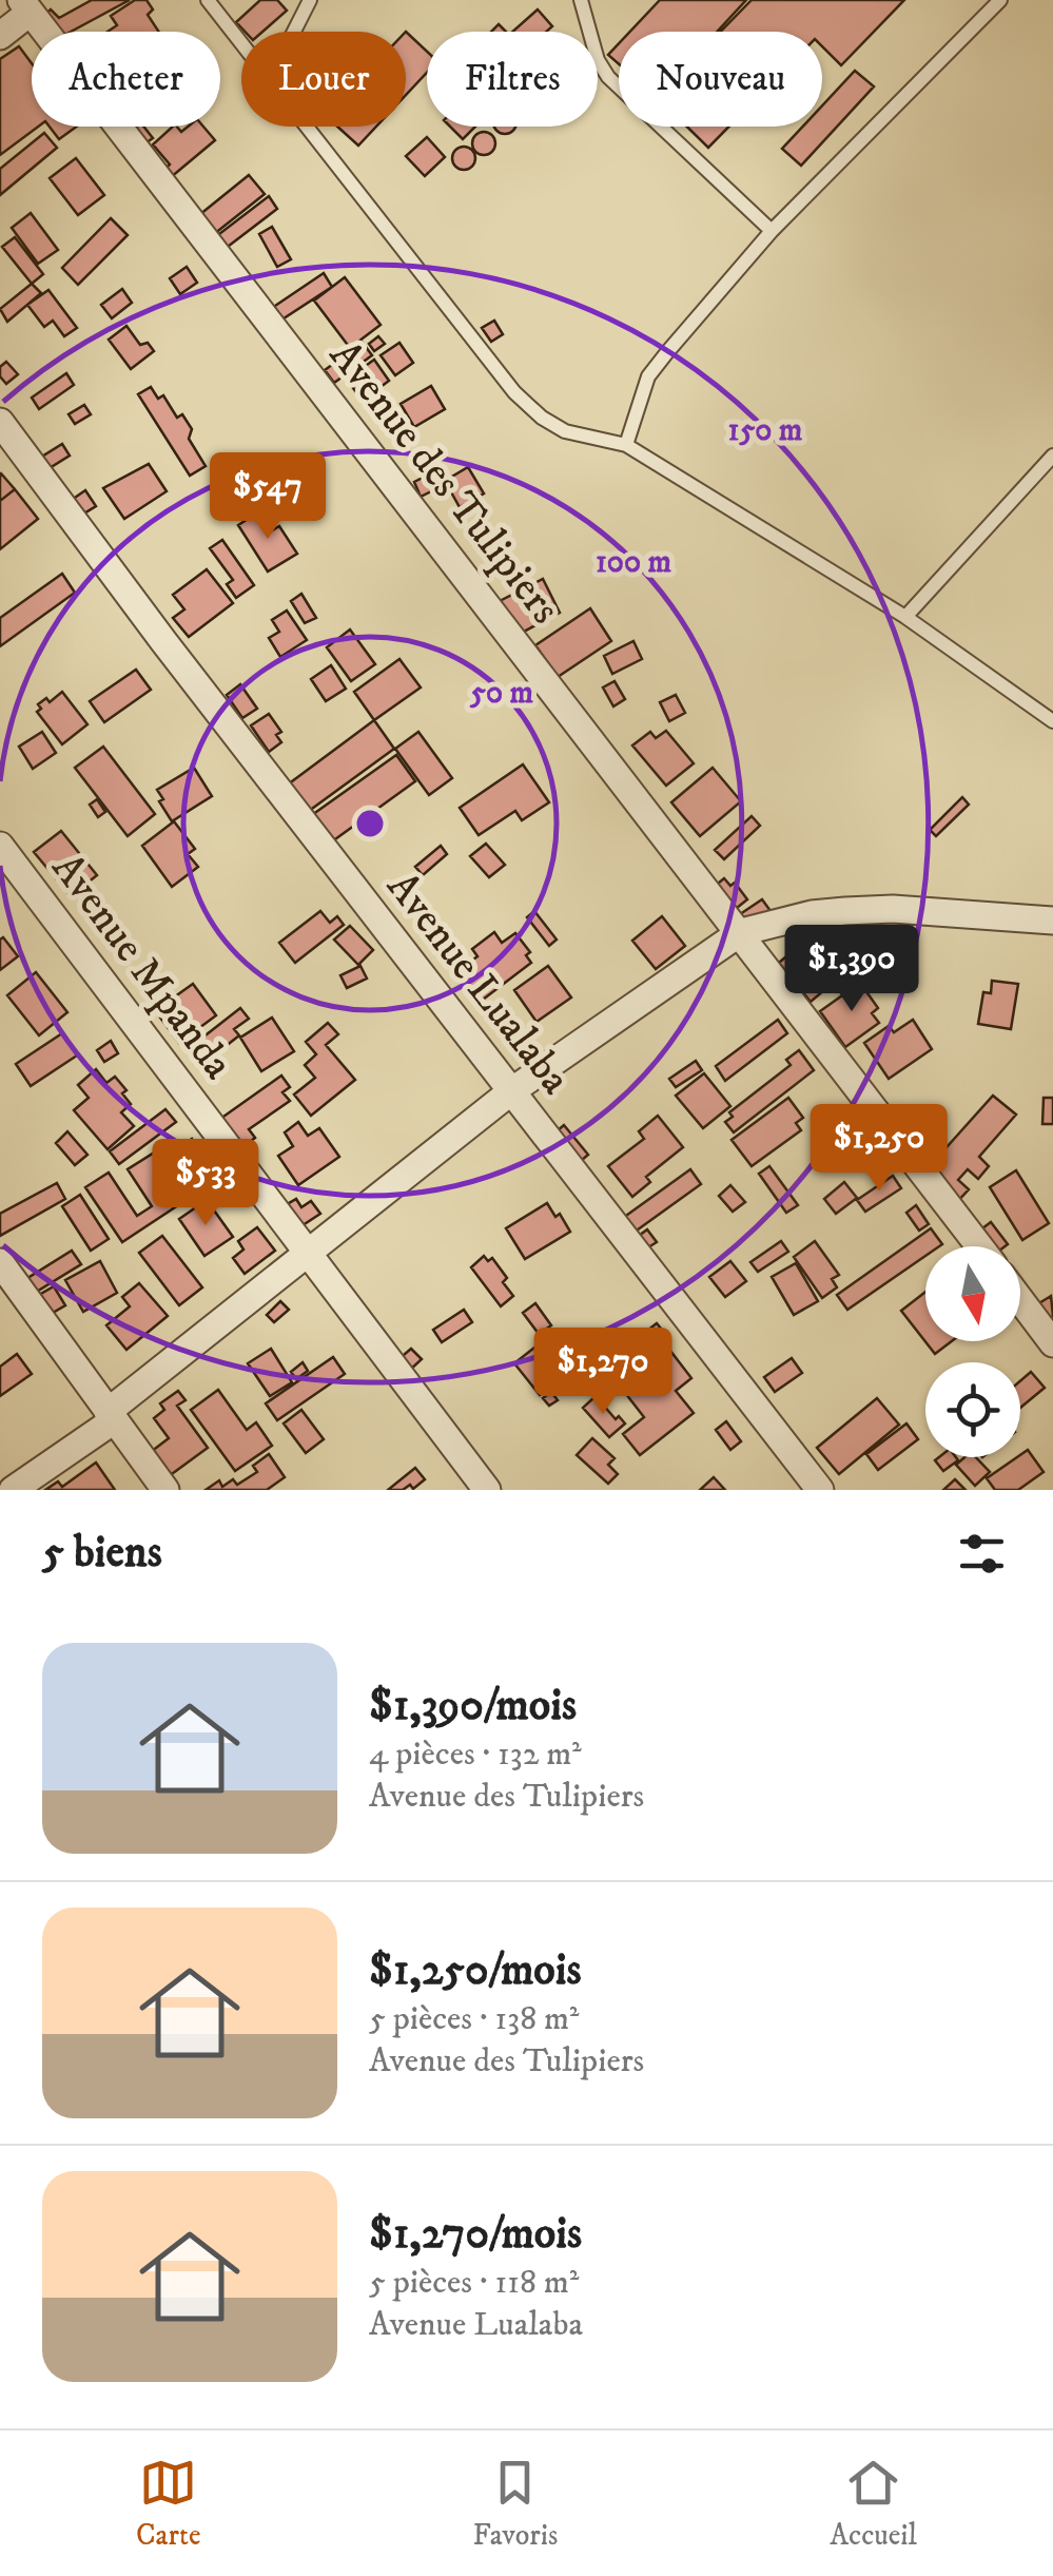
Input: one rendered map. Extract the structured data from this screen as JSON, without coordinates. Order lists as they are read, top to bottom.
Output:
{
  "streets": {
    "street": ["Avenue des Tulipiers", "Avenue Mpanda", "Avenue Lualaba"]
  },
  "north": "bottom",
  "page": {
    "chip": [
      "Acheter",
      "Louer",
      "Filtres",
      "Nouveau"
    ],
    "price": [
      "$547",
      "$1,390",
      "$1,250",
      "$533",
      "$1,270"
    ],
    "heading": "5 biens",
    "list": [
      {
        "name": "$1,390/mois",
        "note": "4 pièces · 132 m² · Avenue des Tulipiers"
      },
      {
        "name": "$1,250/mois",
        "note": "5 pièces · 138 m² · Avenue des Tulipiers"
      },
      {
        "name": "$1,270/mois",
        "note": "5 pièces · 118 m² · Avenue Lualaba"
      }
    ],
    "tabs": ["Carte", "Favoris", "Accueil"]
  },
  "rings": ["150 m", "100 m", "50 m"]
}
